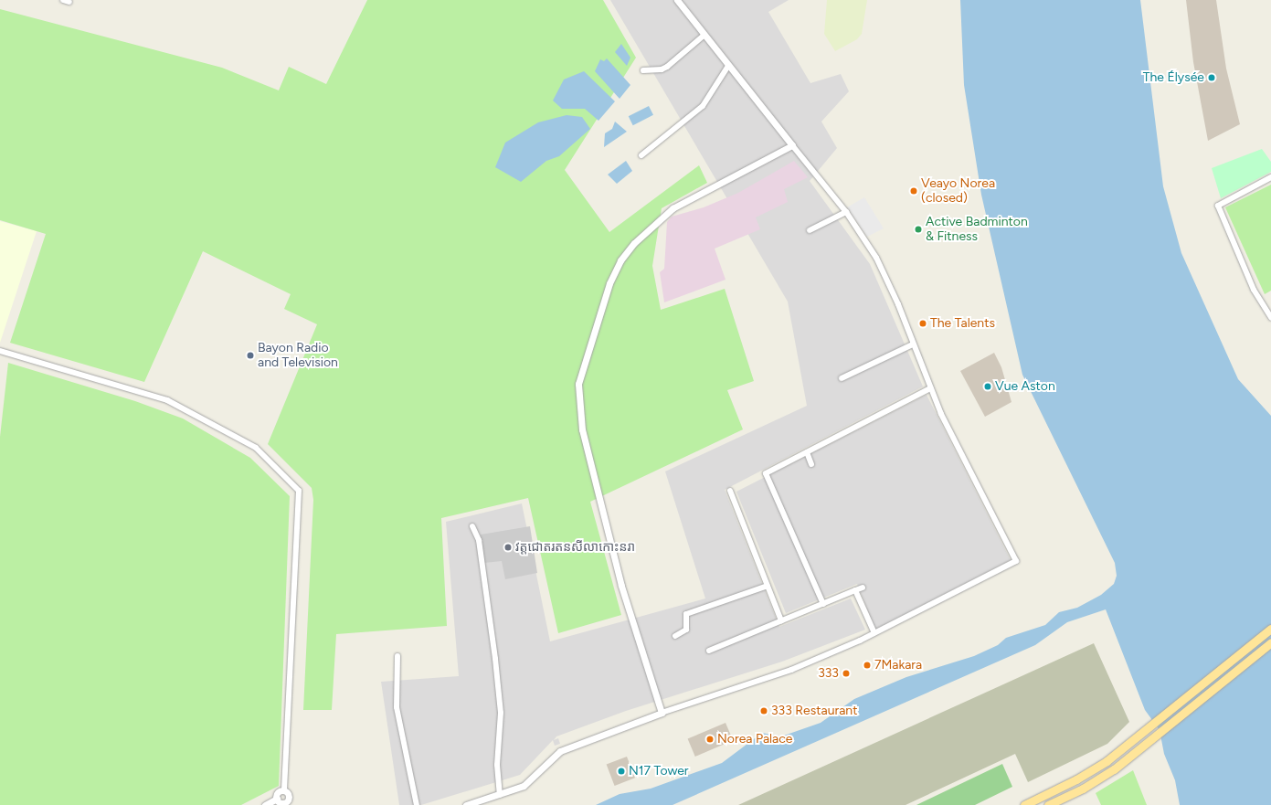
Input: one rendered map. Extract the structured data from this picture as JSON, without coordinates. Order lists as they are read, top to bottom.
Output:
{
  "places": [
    "The Élysée",
    "Veayo Norea (closed)",
    "Active Badminton & Fitness",
    "The Talents",
    "Bayon Radio and Television",
    "Vue Aston",
    "វត្តជោតរតនសីលាកោះនរា",
    "7Makara",
    "333",
    "333 Restaurant",
    "Norea Palace",
    "N17 Tower"
  ]
}
